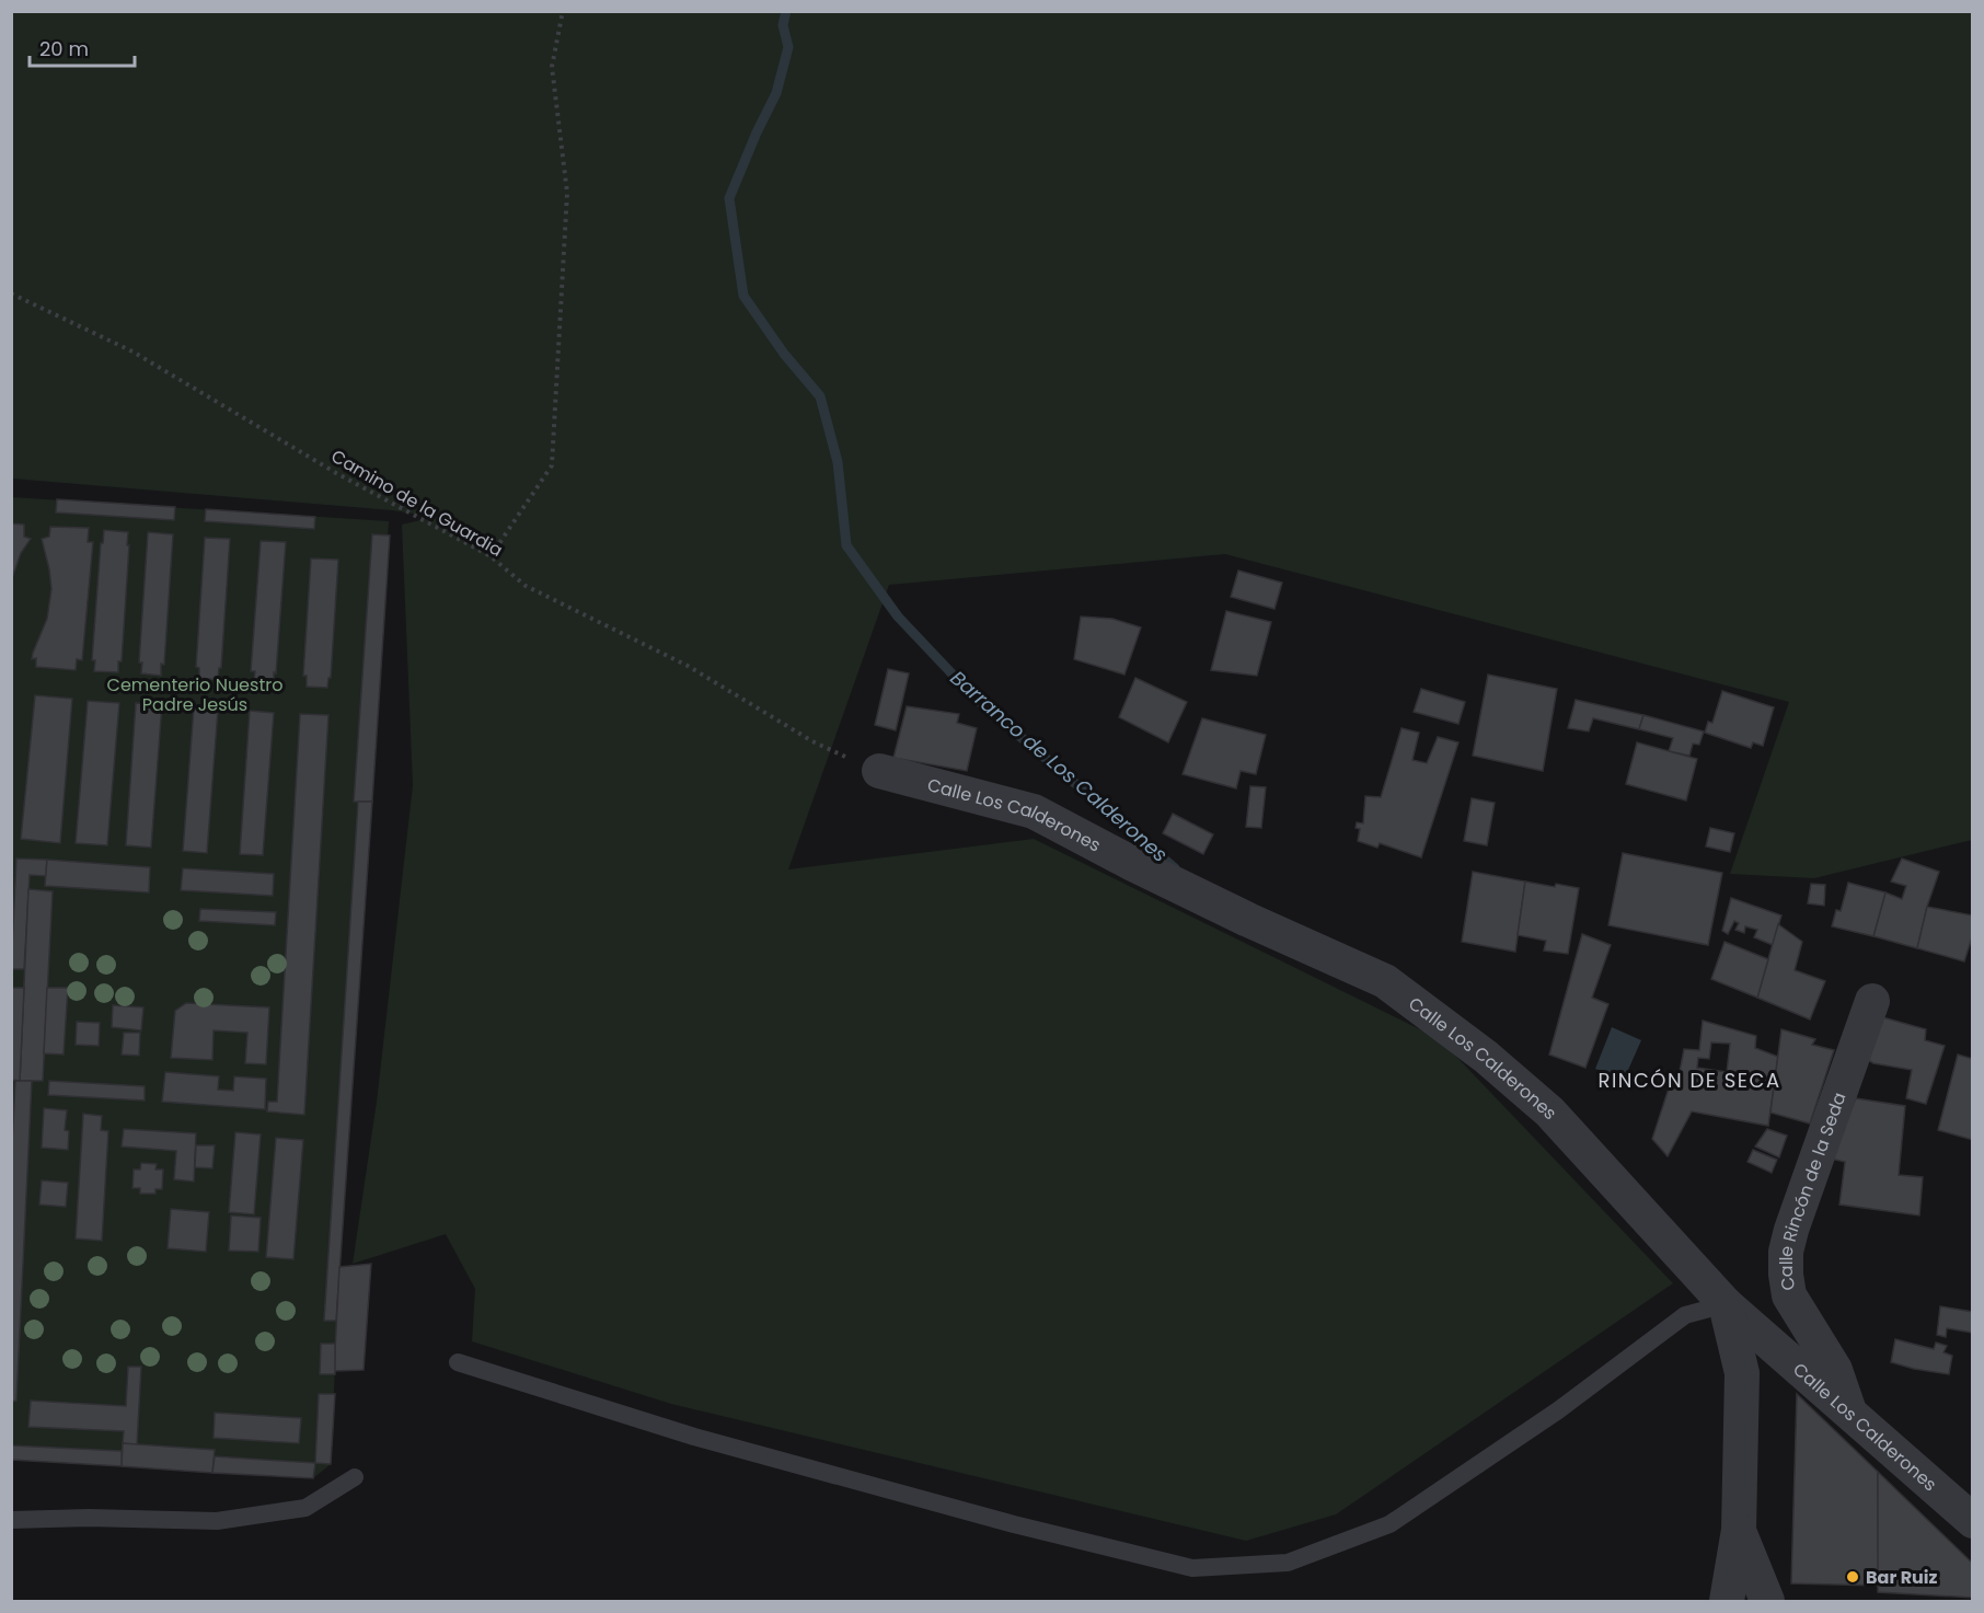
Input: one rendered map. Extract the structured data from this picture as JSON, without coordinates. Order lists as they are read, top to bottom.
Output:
{
  "streets": {
    "street": ["Calle Los Calderones", "Calle Rincón de la Seda"],
    "path": ["Camino de la Guardia"]
  },
  "crossings": [
    ["Camino de la Guardia", "Calle Los Calderones"],
    ["Calle Los Calderones", "Calle Rincón de la Seda"]
  ],
  "districts": ["RINCÓN DE SECA"],
  "water": ["Barranco de Los Calderones"],
  "parks": ["Cementerio Nuestro Padre Jesús"],
  "places": ["Bar Ruiz"],
  "scale_bar": "20 m"
}
